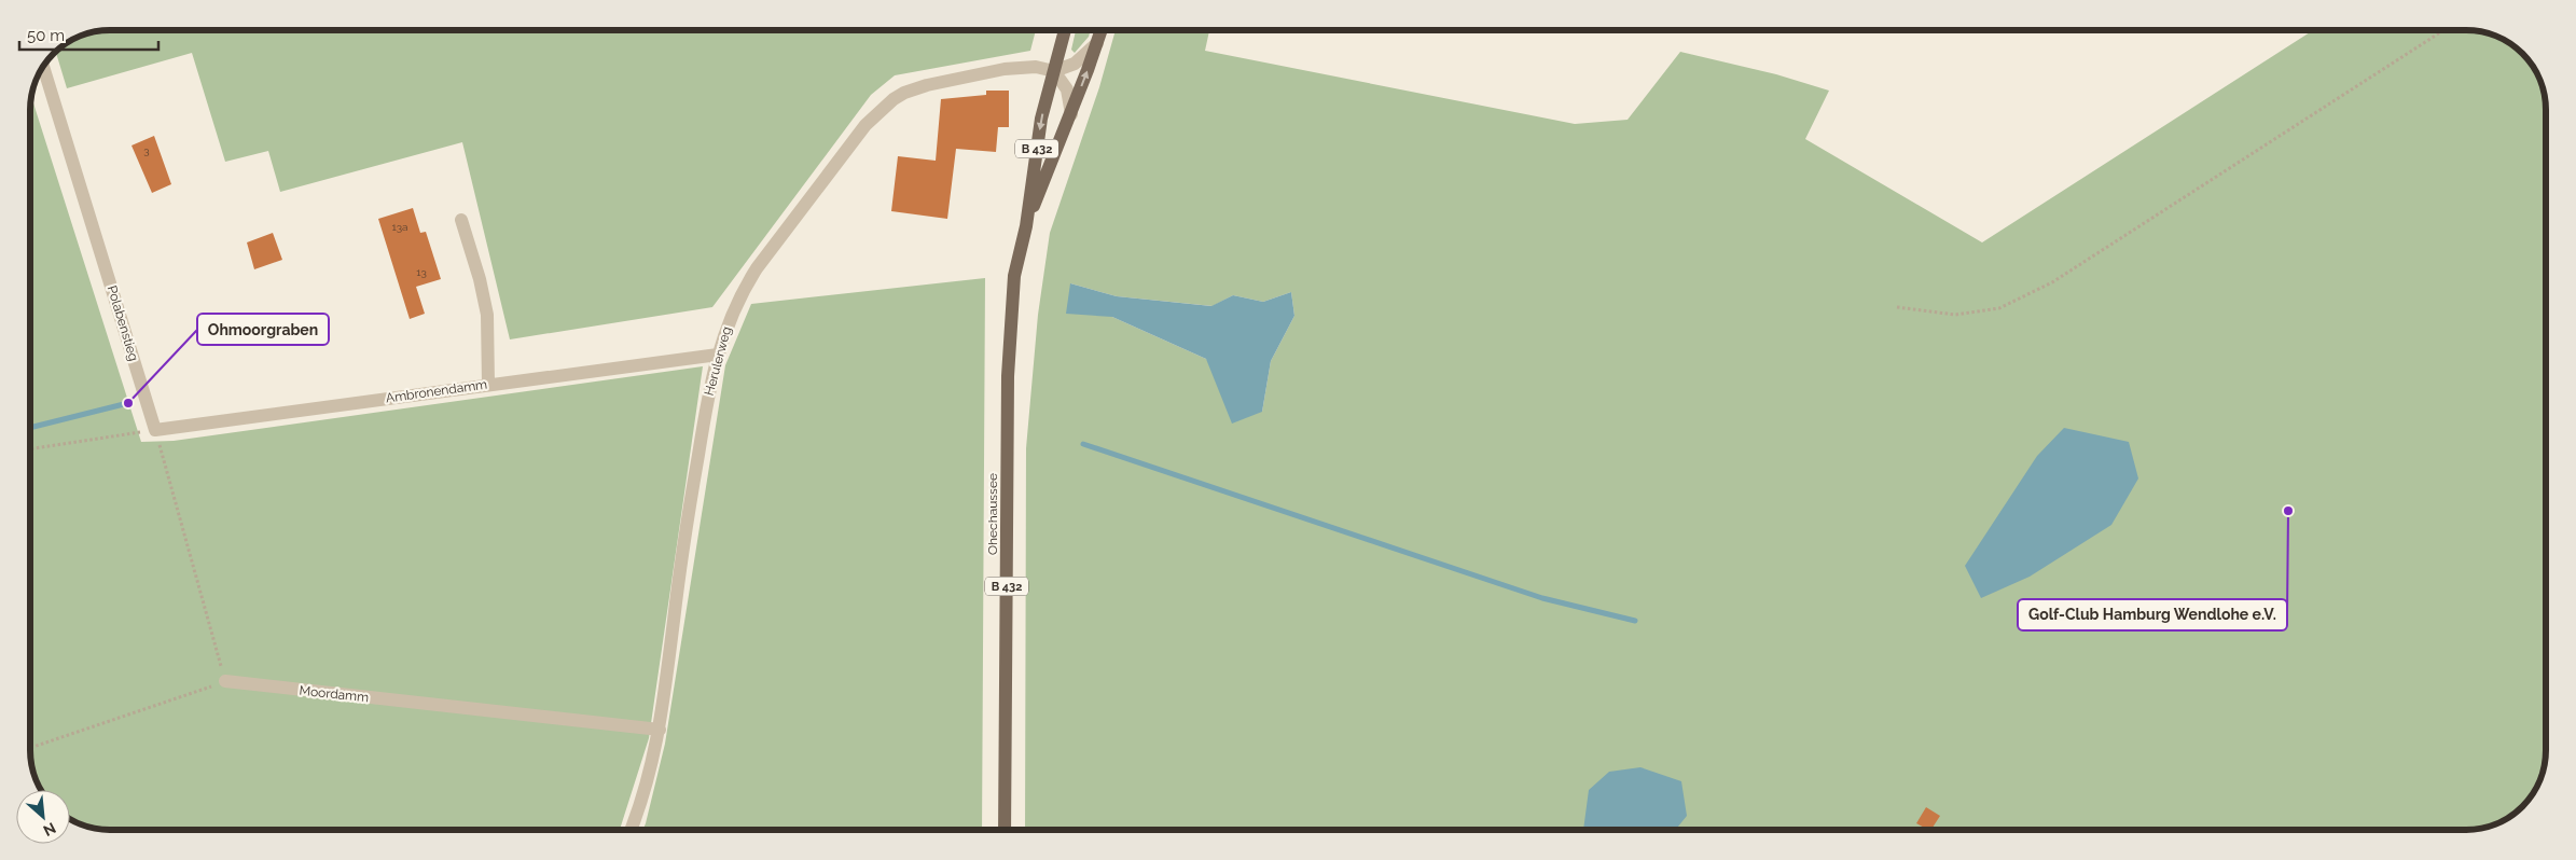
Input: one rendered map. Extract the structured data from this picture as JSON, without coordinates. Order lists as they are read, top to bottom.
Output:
{
  "streets": {
    "main road": ["B 432", "Ohechaussee"],
    "street": [
      "Polabenstieg",
      "Herulerweg",
      "Ambronendamm",
      "Moordamm"
    ]
  },
  "crossings": [
    ["B 432", "Herulerweg"],
    ["B 432", "Ohechaussee"],
    ["Polabenstieg", "Ambronendamm"],
    ["Herulerweg", "Ambronendamm"],
    ["Herulerweg", "Moordamm"]
  ],
  "places": ["Ohmoorgraben", "Golf-Club Hamburg Wendlohe e.V."],
  "house_numbers": ["3", "13a", "13"],
  "scale_bar": "50 m",
  "north": "bottom right"
}
